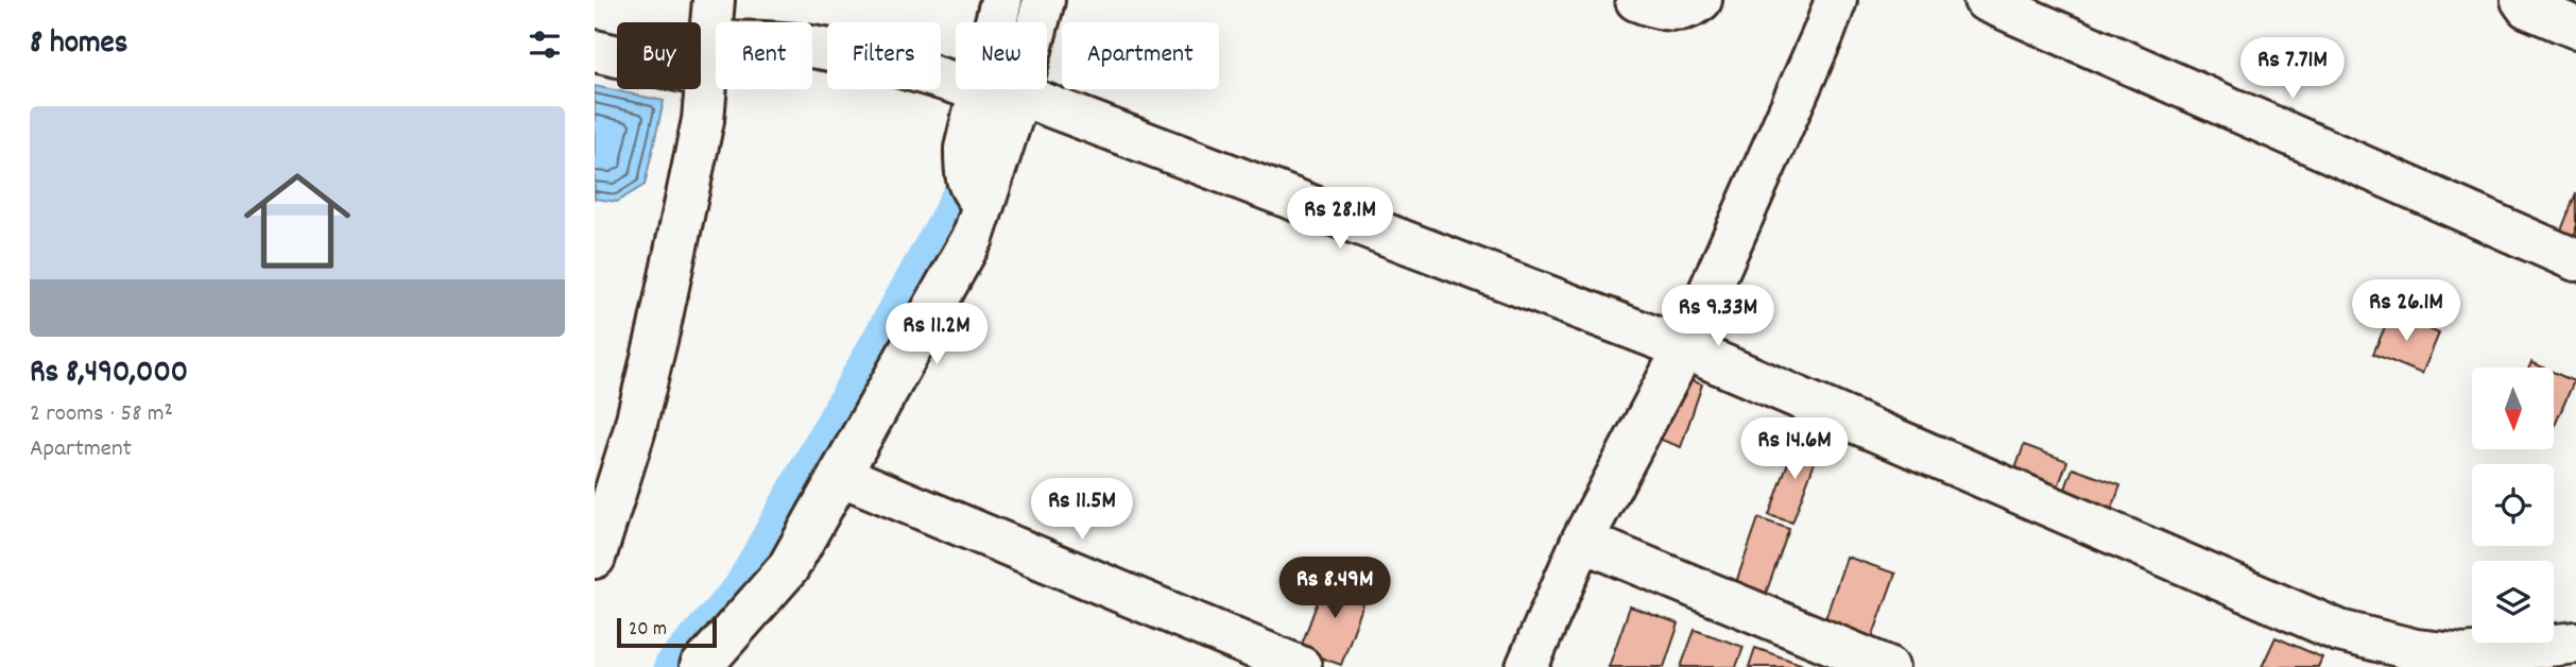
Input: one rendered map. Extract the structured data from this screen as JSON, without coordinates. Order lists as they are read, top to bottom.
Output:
{
  "scale_bar": "20 m",
  "north": "bottom",
  "page": {
    "heading": "8 homes",
    "chip": [
      "Buy",
      "Rent",
      "Filters",
      "New",
      "Apartment"
    ],
    "price": [
      "Rs 7.71M",
      "Rs 28.1M",
      "Rs 26.1M",
      "Rs 9.33M",
      "Rs 11.2M",
      "Rs 14.6M",
      "Rs 11.5M",
      "Rs 8.49M"
    ],
    "list": [
      {
        "name": "Rs 8,490,000",
        "note": "2 rooms · 58 m² · Apartment"
      }
    ],
    "scale": "20 m"
  }
}
